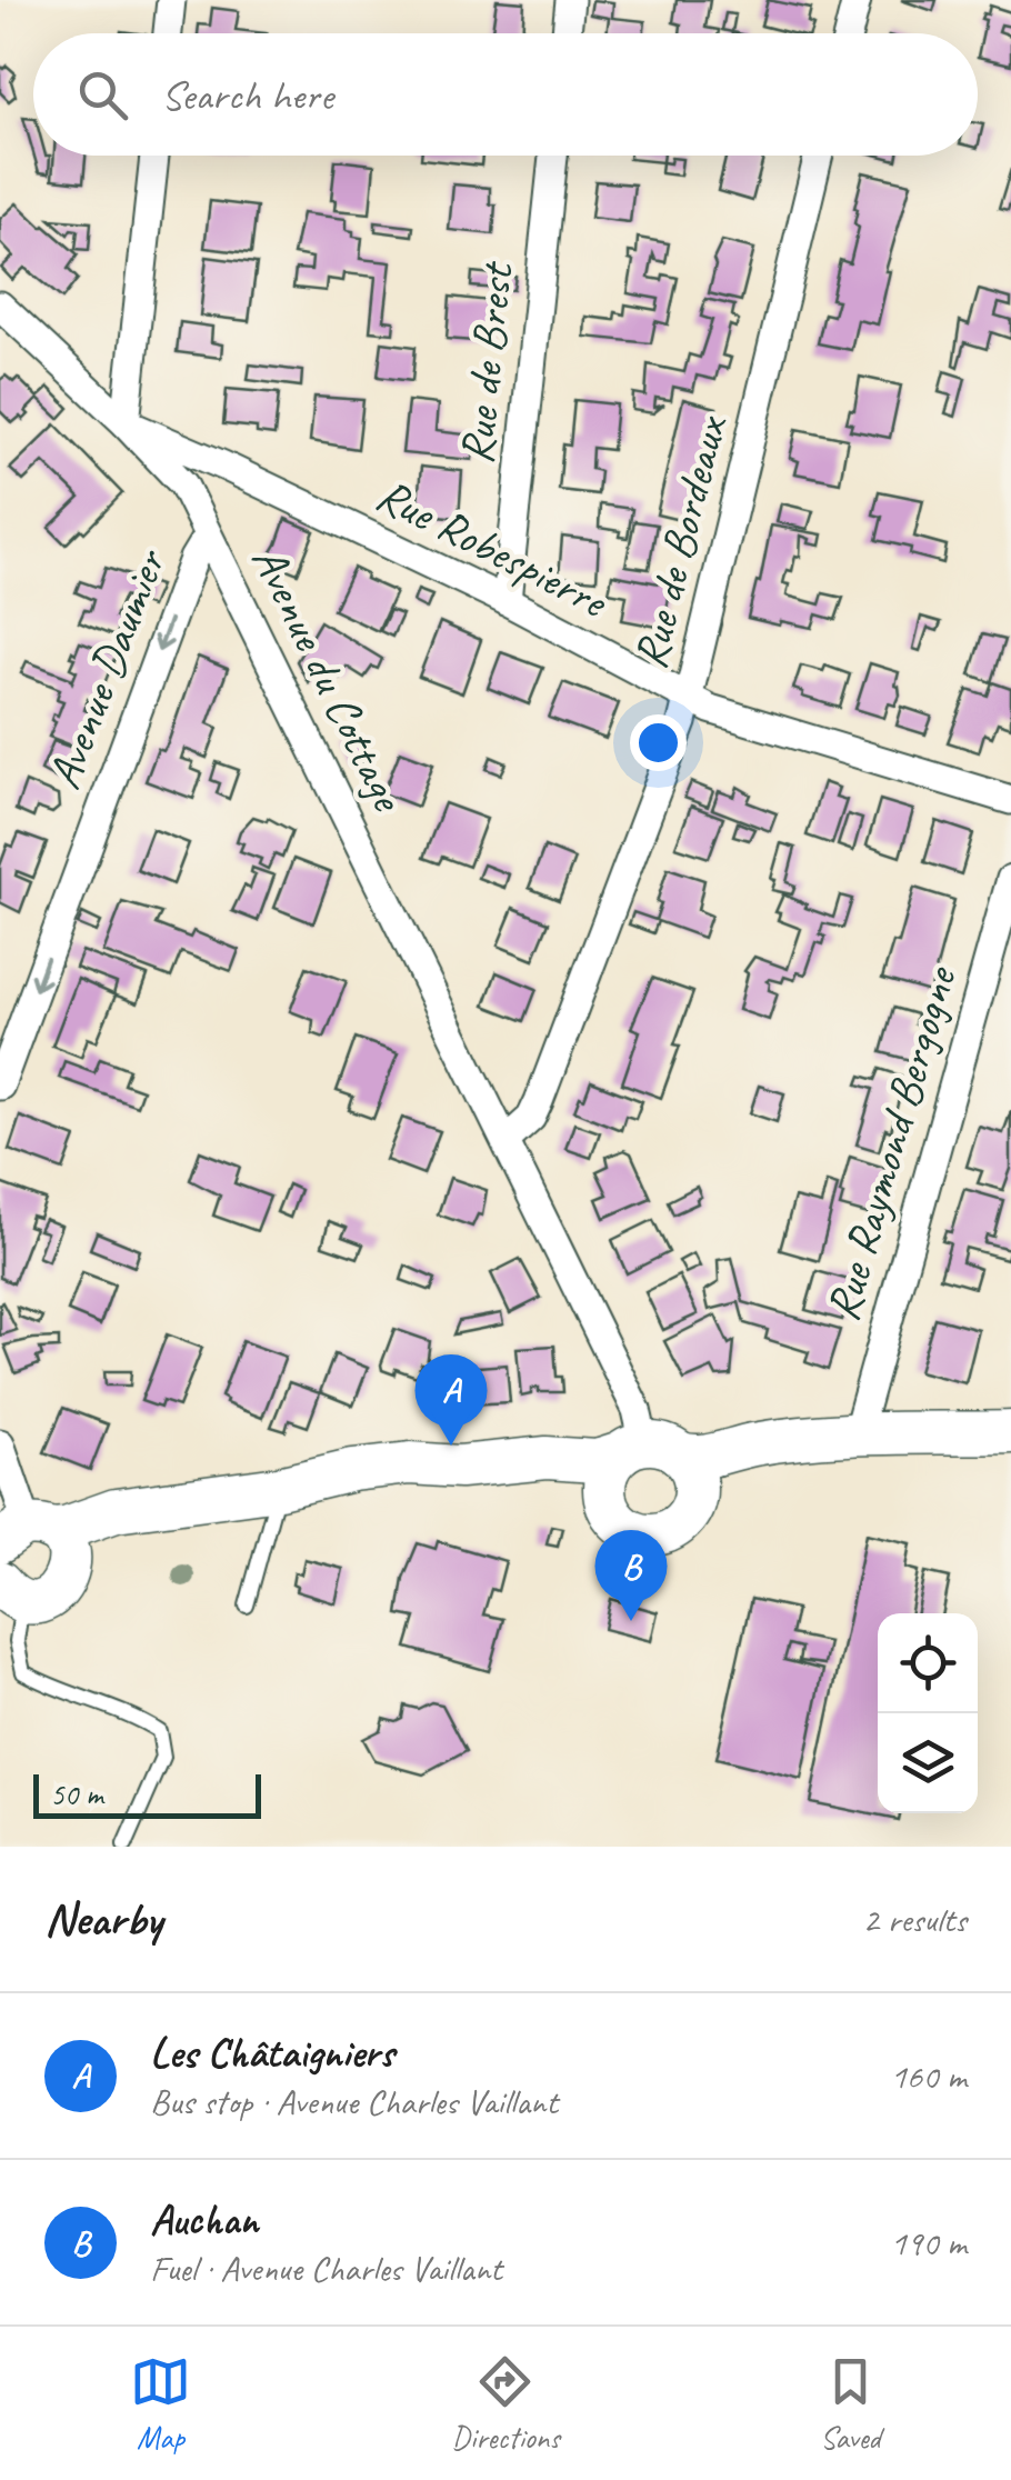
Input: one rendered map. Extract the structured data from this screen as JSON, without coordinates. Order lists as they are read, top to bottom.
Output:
{
  "streets": {
    "street": [
      "Rue de Brest",
      "Rue de Bordeaux",
      "Rue Robespierre",
      "Avenue Daumier",
      "Avenue du Cottage",
      "Rue Raymond Bergogne"
    ]
  },
  "crossings": [
    ["Rue de Brest", "Rue Robespierre"],
    ["Rue de Bordeaux", "Rue Robespierre"],
    ["Rue de Bordeaux", "Avenue du Cottage"],
    ["Rue Robespierre", "Avenue du Cottage"],
    ["Avenue Daumier", "Avenue du Cottage"]
  ],
  "one_way": ["Avenue Daumier"],
  "scale_bar": "50 m",
  "page": {
    "search": "Search here",
    "pins": ["A", "B"],
    "scale": "50 m",
    "heading": ["Nearby", "2 results"],
    "list": [
      {
        "mark": "A",
        "name": "Les Châtaigniers",
        "note": "Bus stop · Avenue Charles Vaillant",
        "value": "160 m"
      },
      {
        "mark": "B",
        "name": "Auchan",
        "note": "Fuel · Avenue Charles Vaillant",
        "value": "190 m"
      }
    ],
    "nav": ["Map", "Directions", "Saved"]
  }
}
